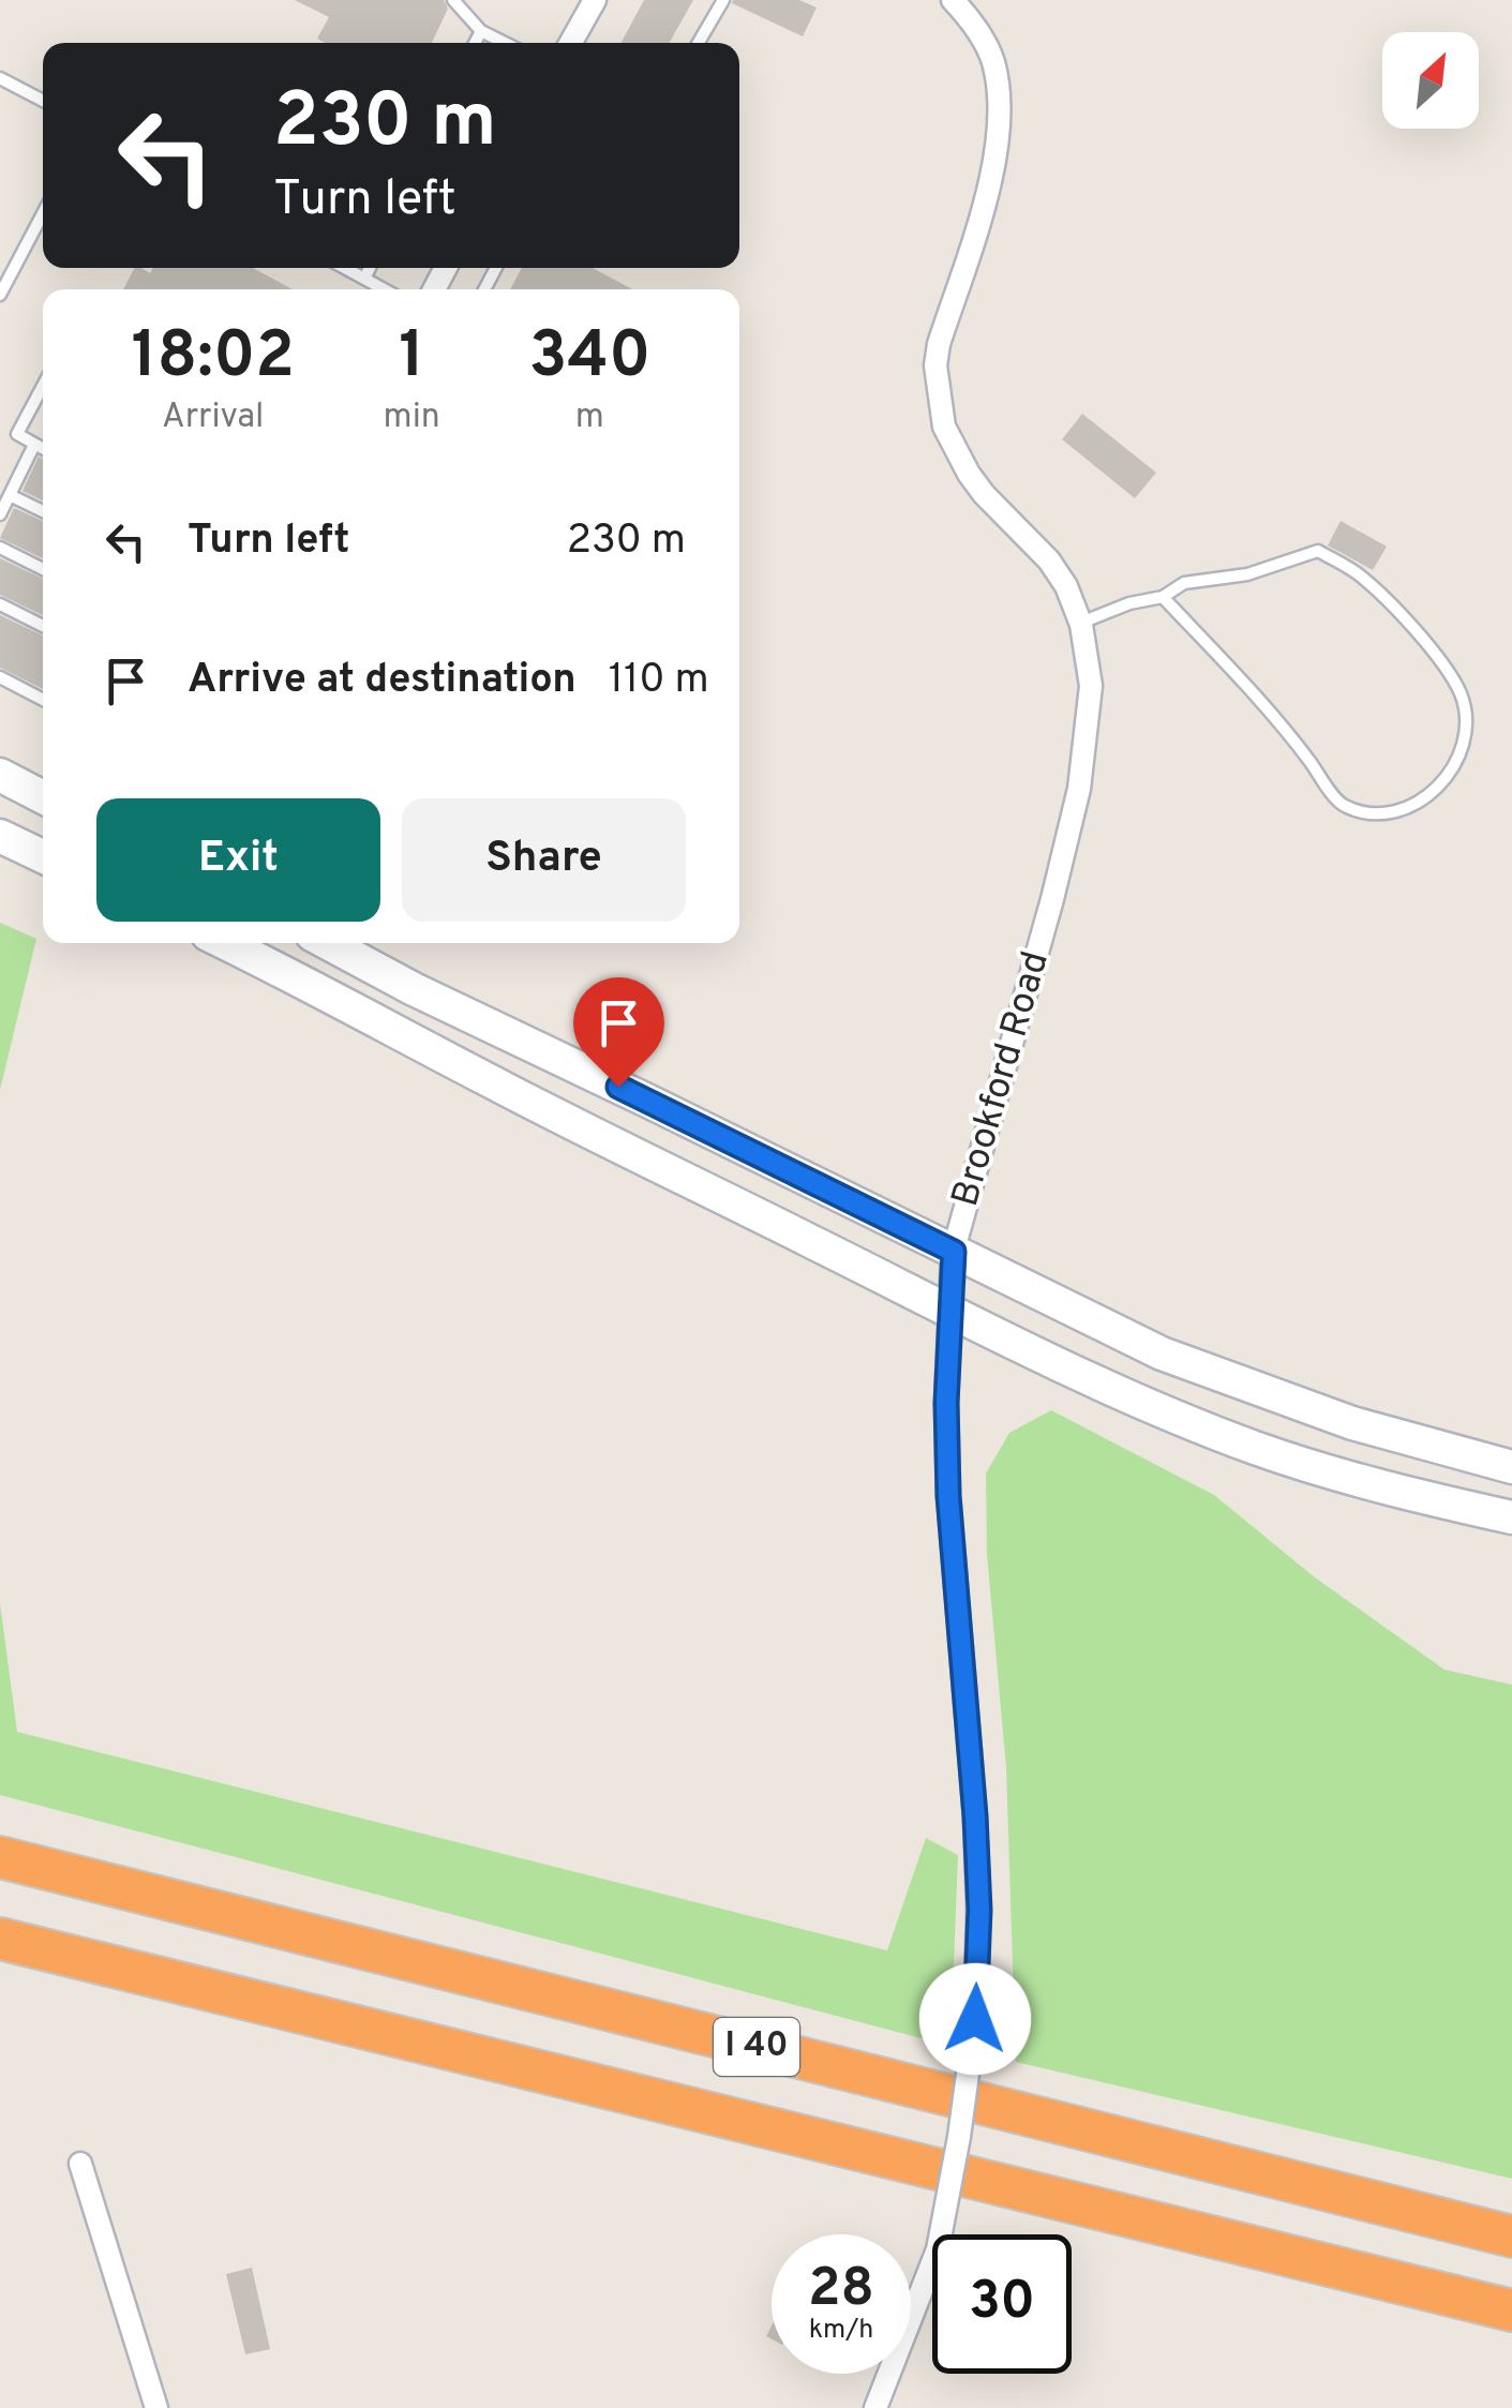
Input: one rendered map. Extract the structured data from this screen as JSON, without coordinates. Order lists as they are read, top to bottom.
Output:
{
  "streets": {
    "highway": ["I 40"],
    "street": ["Brookford Road"]
  },
  "north": "top right",
  "page": {
    "turn": ["230 m", "Turn left"],
    "eta": [
      "18:02",
      "Arrival",
      "1",
      "min",
      "340",
      "m"
    ],
    "list": [
      {
        "name": "Turn left",
        "value": "230 m"
      },
      {
        "name": "Arrive at destination",
        "value": "110 m"
      }
    ],
    "buttons": ["Exit", "Share"],
    "speed": "28 km/h",
    "limit": "30"
  }
}
